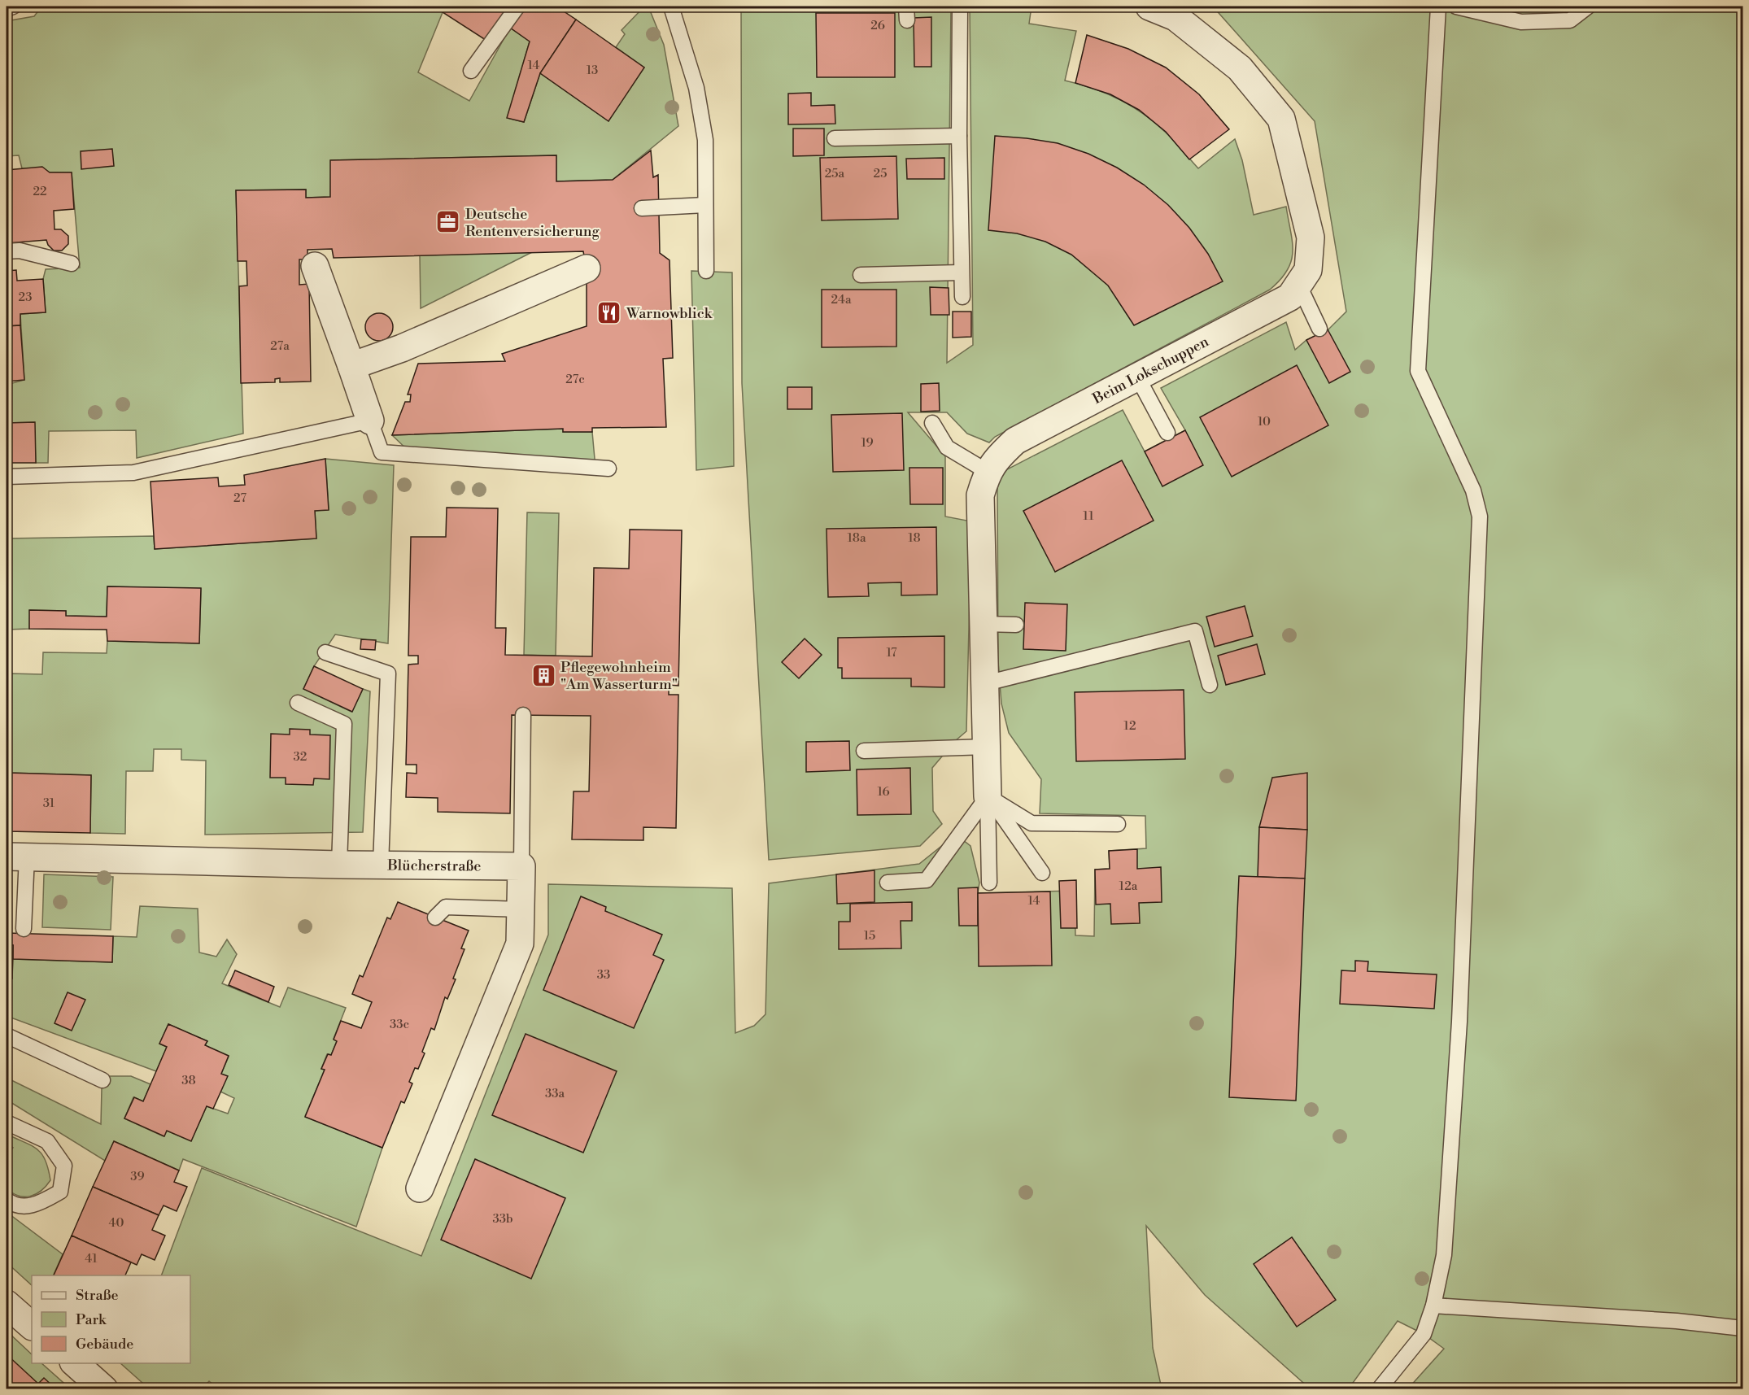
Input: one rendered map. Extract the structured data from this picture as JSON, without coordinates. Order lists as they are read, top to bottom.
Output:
{
  "streets": {
    "street": ["Beim Lokschuppen", "Blücherstraße"]
  },
  "places": {
    "office": ["Deutsche Rentenversicherung"],
    "restaurant": ["Warnowblick"],
    "building": ["Pflegewohnheim \"Am Wasserturm\""]
  },
  "house_numbers": [
    "26",
    "14",
    "13",
    "25a",
    "25",
    "22",
    "23",
    "24a",
    "27a",
    "27c",
    "10",
    "19",
    "27",
    "11",
    "18a",
    "18",
    "17",
    "12",
    "32",
    "16",
    "31",
    "12a",
    "14",
    "15",
    "33",
    "33c",
    "38",
    "33a",
    "39",
    "33b",
    "40",
    "41"
  ],
  "legend": ["Straße", "Park", "Gebäude"]
}
